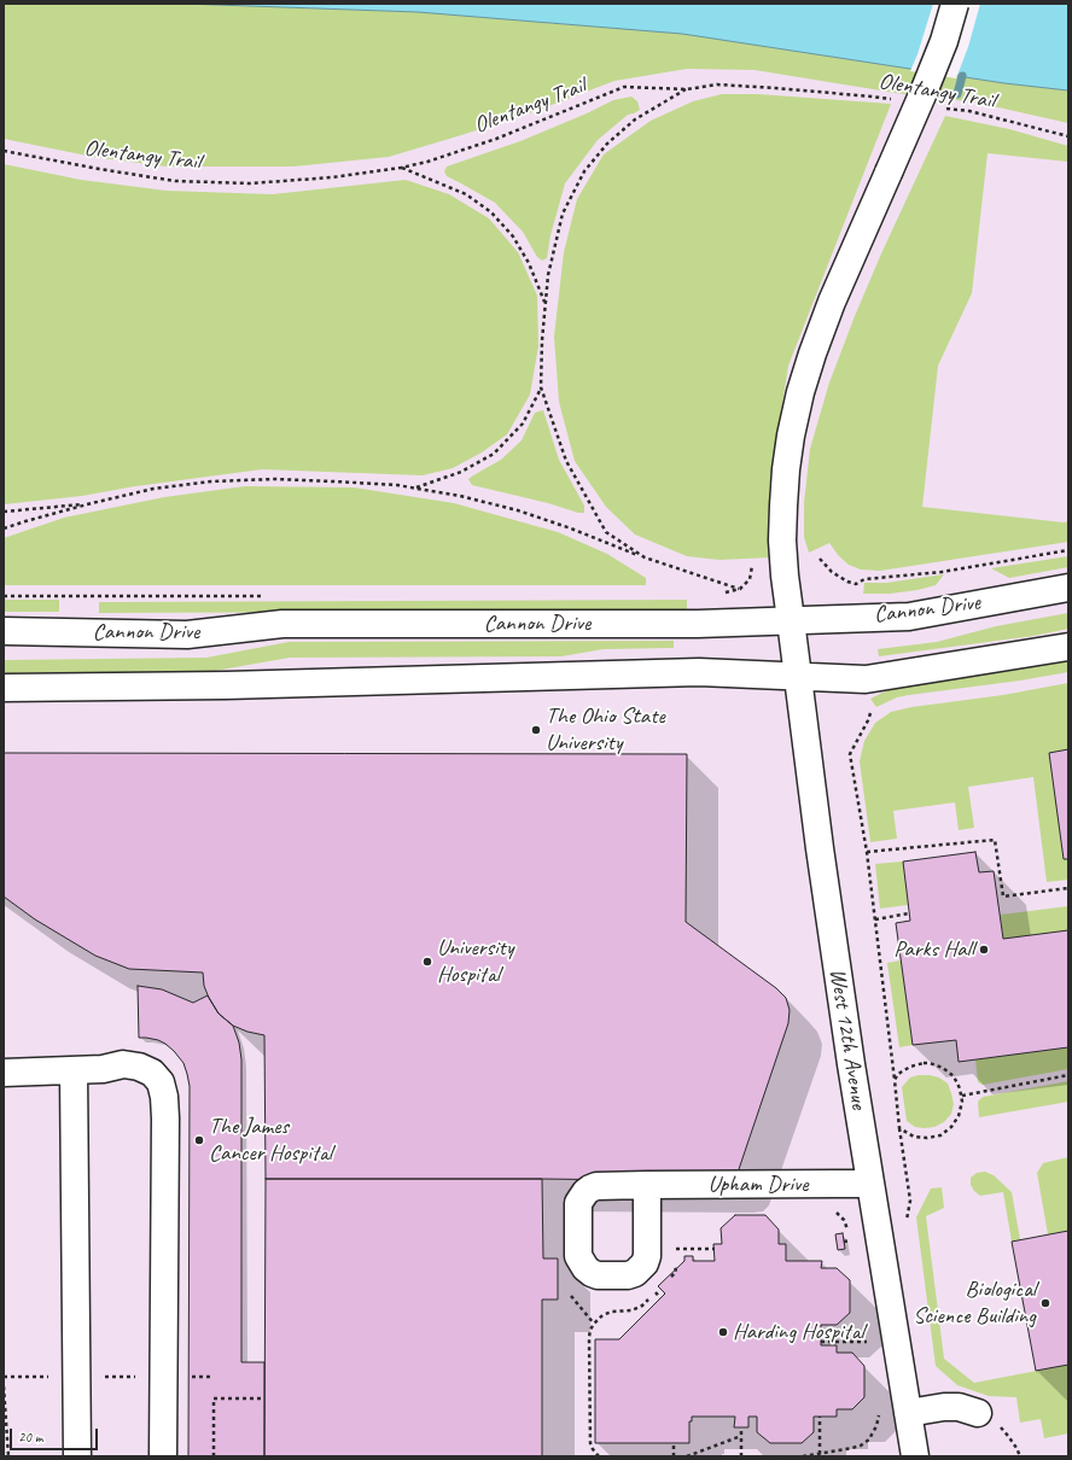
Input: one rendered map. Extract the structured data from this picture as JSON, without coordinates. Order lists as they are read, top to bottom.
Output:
{
  "streets": {
    "main road": ["Cannon Drive", "West 12th Avenue", "Upham Drive"],
    "path": ["Olentangy Trail"]
  },
  "crossings": [
    ["Cannon Drive", "West 12th Avenue"],
    ["West 12th Avenue", "Upham Drive"]
  ],
  "places": [
    "The Ohio State University",
    "Parks Hall",
    "University Hospital",
    "The James Cancer Hospital",
    "Biological Science Building",
    "Harding Hospital"
  ],
  "scale_bar": "20 m"
}
